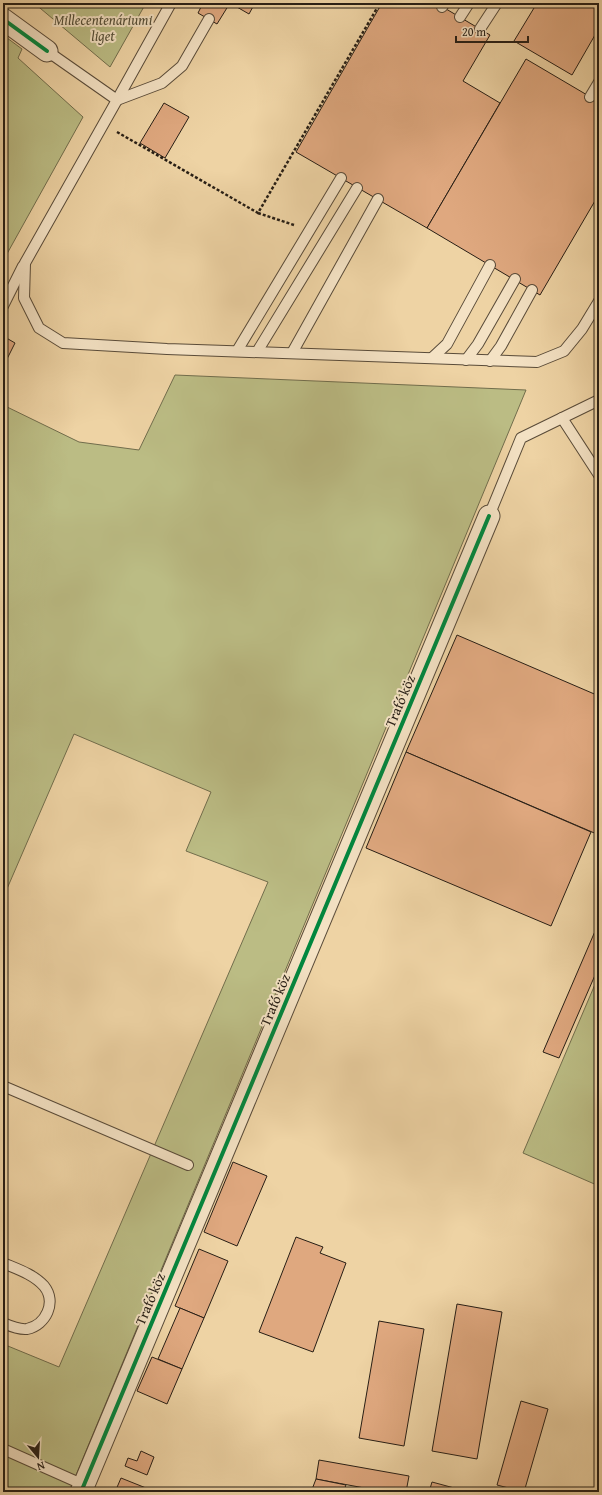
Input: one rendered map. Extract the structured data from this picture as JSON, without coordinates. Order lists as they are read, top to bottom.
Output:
{
  "streets": {
    "street": ["Trafó köz"]
  },
  "parks": ["Millecentenáriumi liget"],
  "scale_bar": "20 m",
  "north": "bottom"
}
